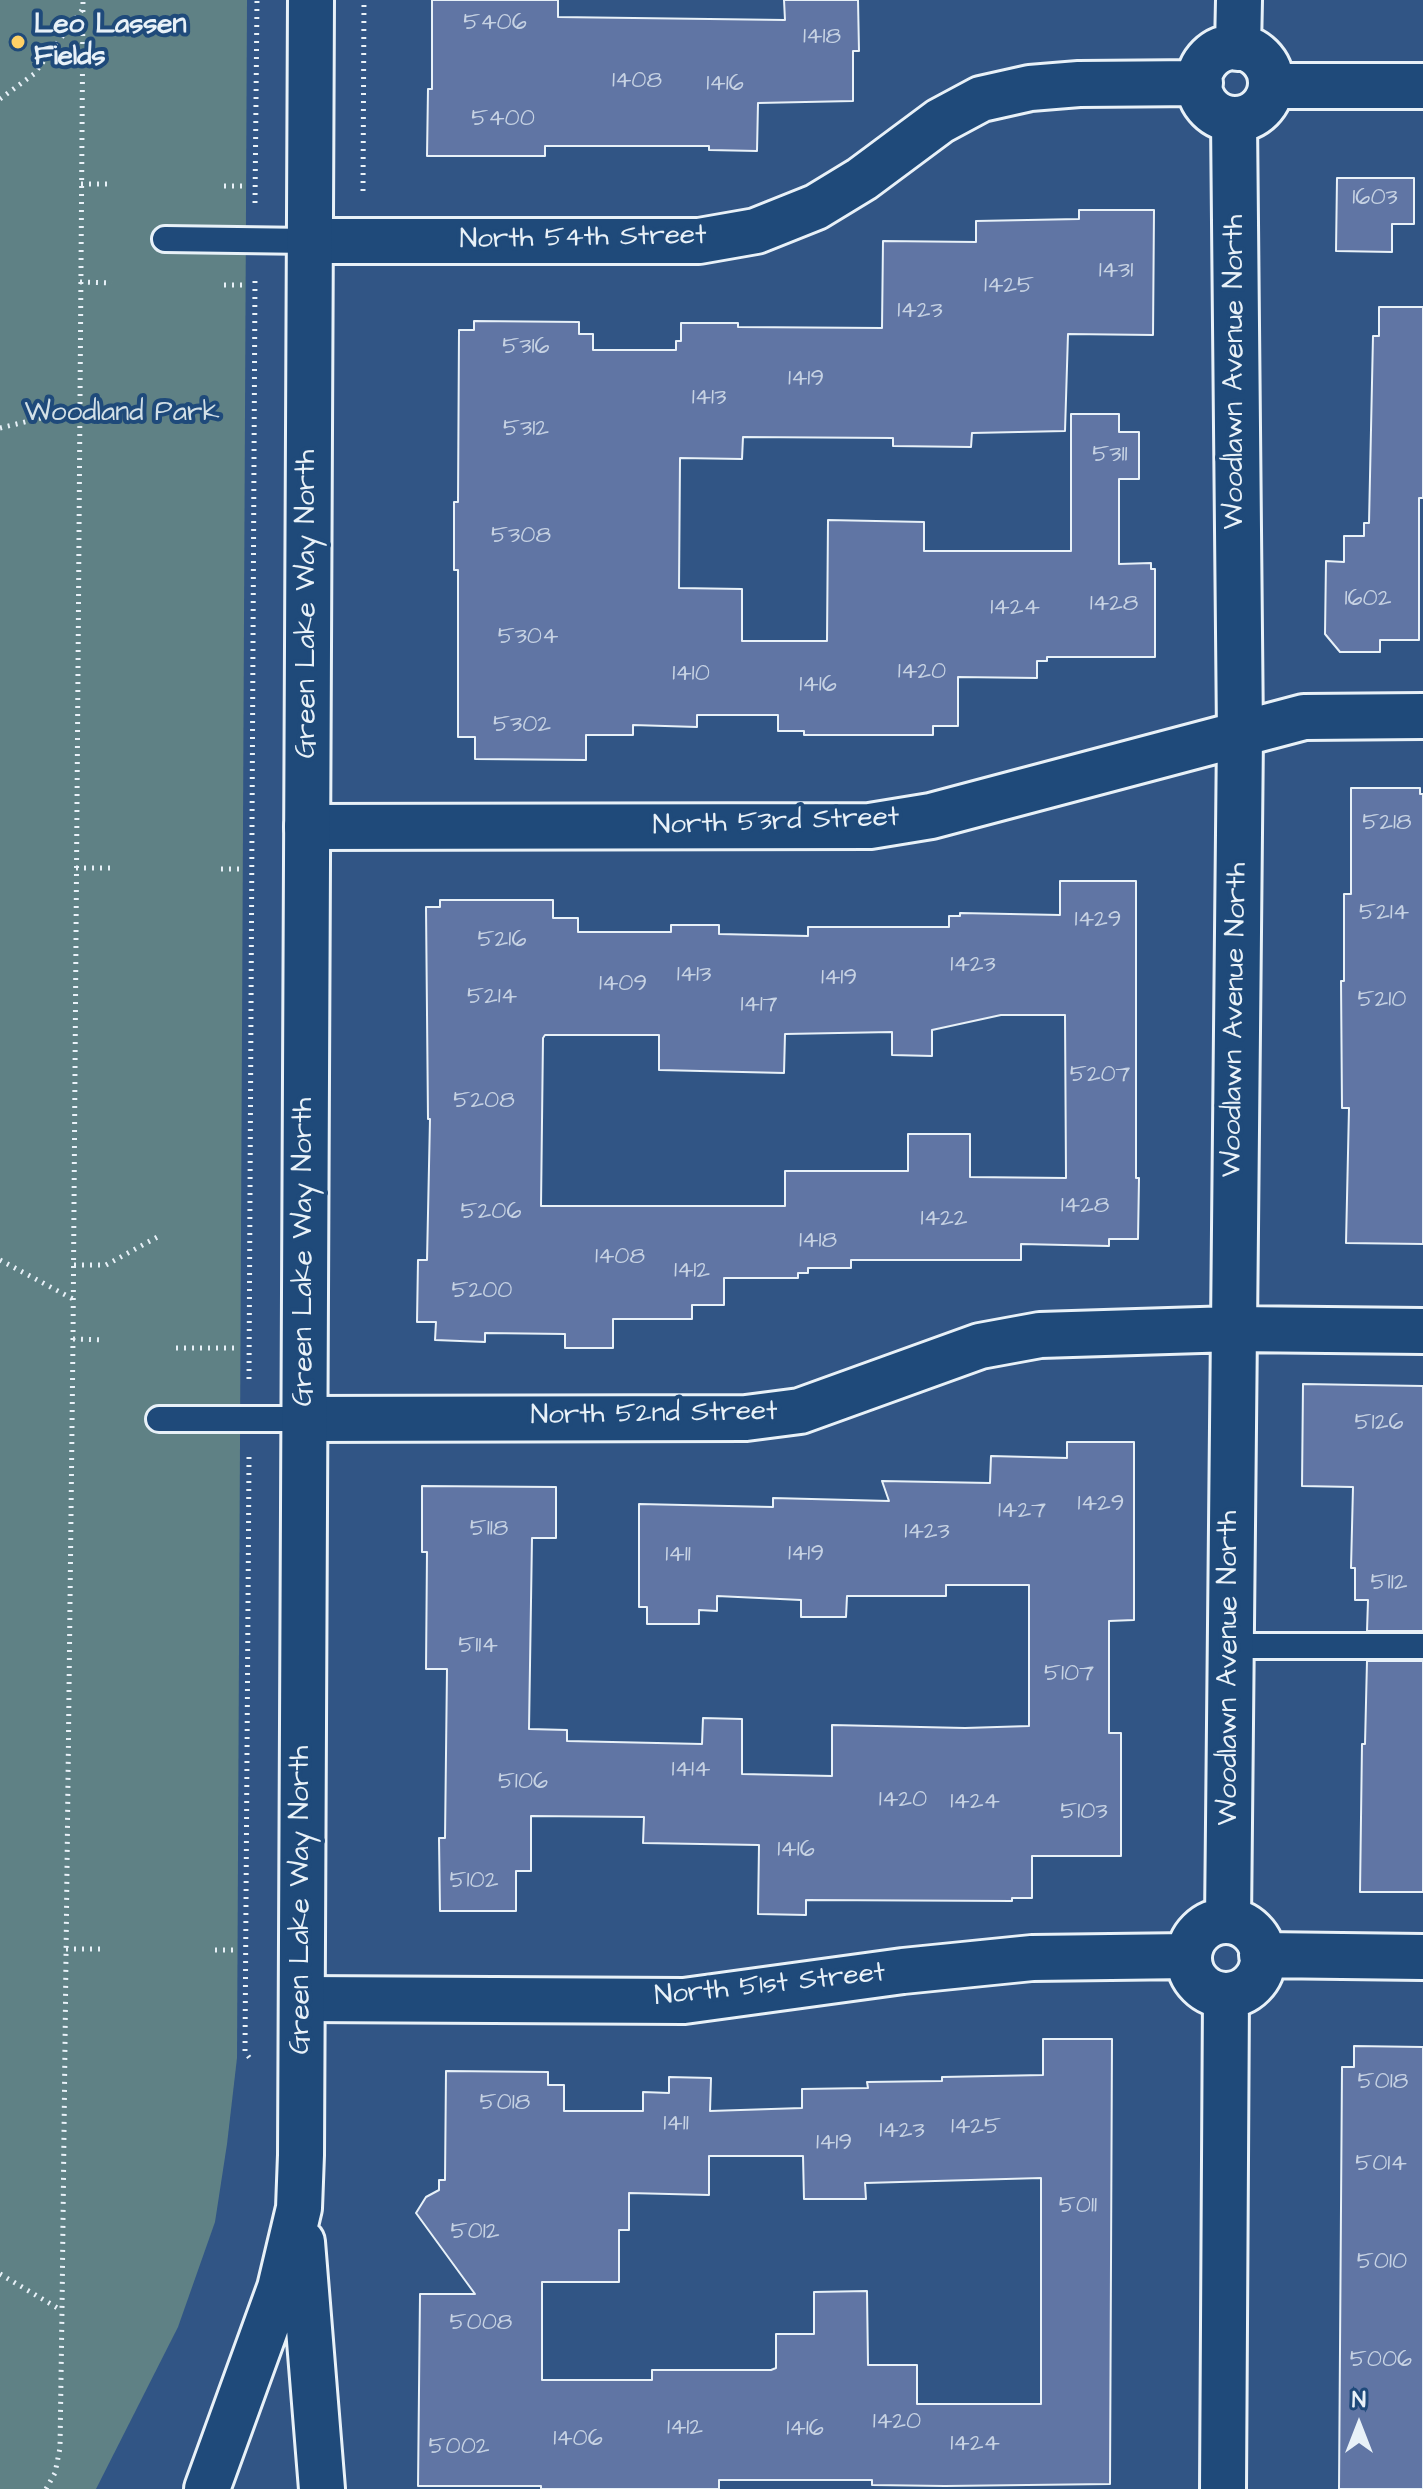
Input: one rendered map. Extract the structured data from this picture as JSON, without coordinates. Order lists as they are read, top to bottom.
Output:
{
  "streets": {
    "street": [
      "North 54th Street",
      "Woodlawn Avenue North",
      "Green Lake Way North",
      "North 53rd Street",
      "North 52nd Street",
      "North 51st Street"
    ]
  },
  "crossings": [
    ["North 54th Street", "Woodlawn Avenue North"],
    ["North 54th Street", "Green Lake Way North"],
    ["Woodlawn Avenue North", "North 53rd Street"],
    ["Woodlawn Avenue North", "North 52nd Street"],
    ["Woodlawn Avenue North", "North 51st Street"],
    ["Green Lake Way North", "North 53rd Street"],
    ["Green Lake Way North", "North 52nd Street"],
    ["Green Lake Way North", "North 51st Street"]
  ],
  "parks": ["Woodland Park"],
  "places": ["Leo Lassen Fields"],
  "house_numbers": [
    "5406",
    "1418",
    "1408",
    "1416",
    "5400",
    "1603",
    "1431",
    "1425",
    "1423",
    "5316",
    "1419",
    "1413",
    "5312",
    "5311",
    "5308",
    "1602",
    "1428",
    "1424",
    "5304",
    "1420",
    "1410",
    "1416",
    "5302",
    "5218",
    "5214",
    "1429",
    "5216",
    "1423",
    "1413",
    "1419",
    "1409",
    "5214",
    "5210",
    "1417",
    "5207",
    "5208",
    "1428",
    "5206",
    "1422",
    "1418",
    "1408",
    "1412",
    "5200",
    "5126",
    "1429",
    "1427",
    "5118",
    "1423",
    "1419",
    "1411",
    "5112",
    "5114",
    "5107",
    "1414",
    "5106",
    "1420",
    "1424",
    "5103",
    "1416",
    "5102",
    "5018",
    "5018",
    "1411",
    "1425",
    "1423",
    "1419",
    "5014",
    "5011",
    "5012",
    "5010",
    "5008",
    "5006",
    "1420",
    "1412",
    "1416",
    "1406",
    "1424",
    "5002"
  ],
  "north": "top"
}
